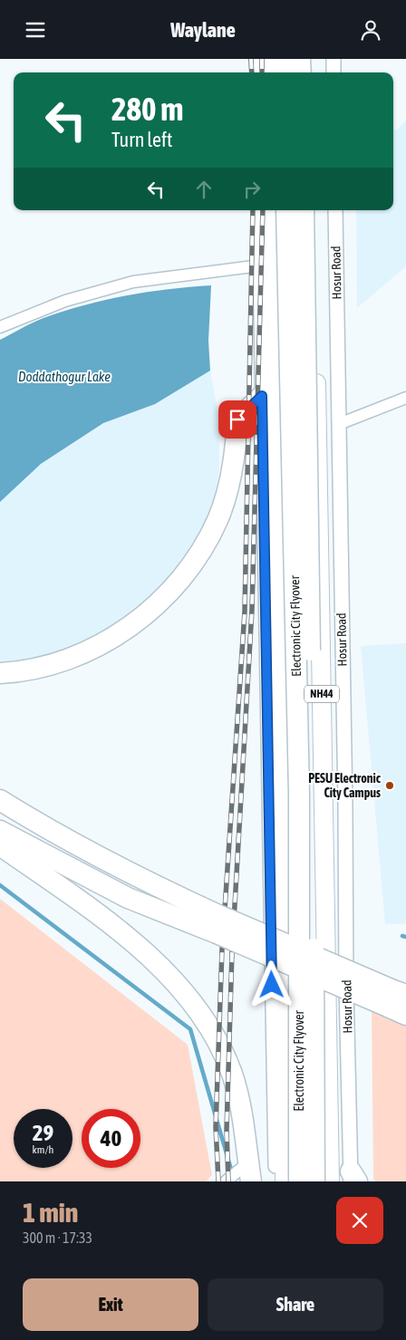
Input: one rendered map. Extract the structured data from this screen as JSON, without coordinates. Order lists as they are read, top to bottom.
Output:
{
  "streets": {
    "highway": ["Hosur Road", "Electronic City Flyover", "NH44"]
  },
  "water": ["Doddathogur Lake"],
  "places": ["PESU Electronic City Campus"],
  "page": {
    "header": "Waylane",
    "turn": ["280 m", "Turn left"],
    "speed": "29 km/h",
    "limit": "40",
    "heading": ["1 min", "300 m · 17:33"],
    "buttons": ["Exit", "Share"]
  }
}
